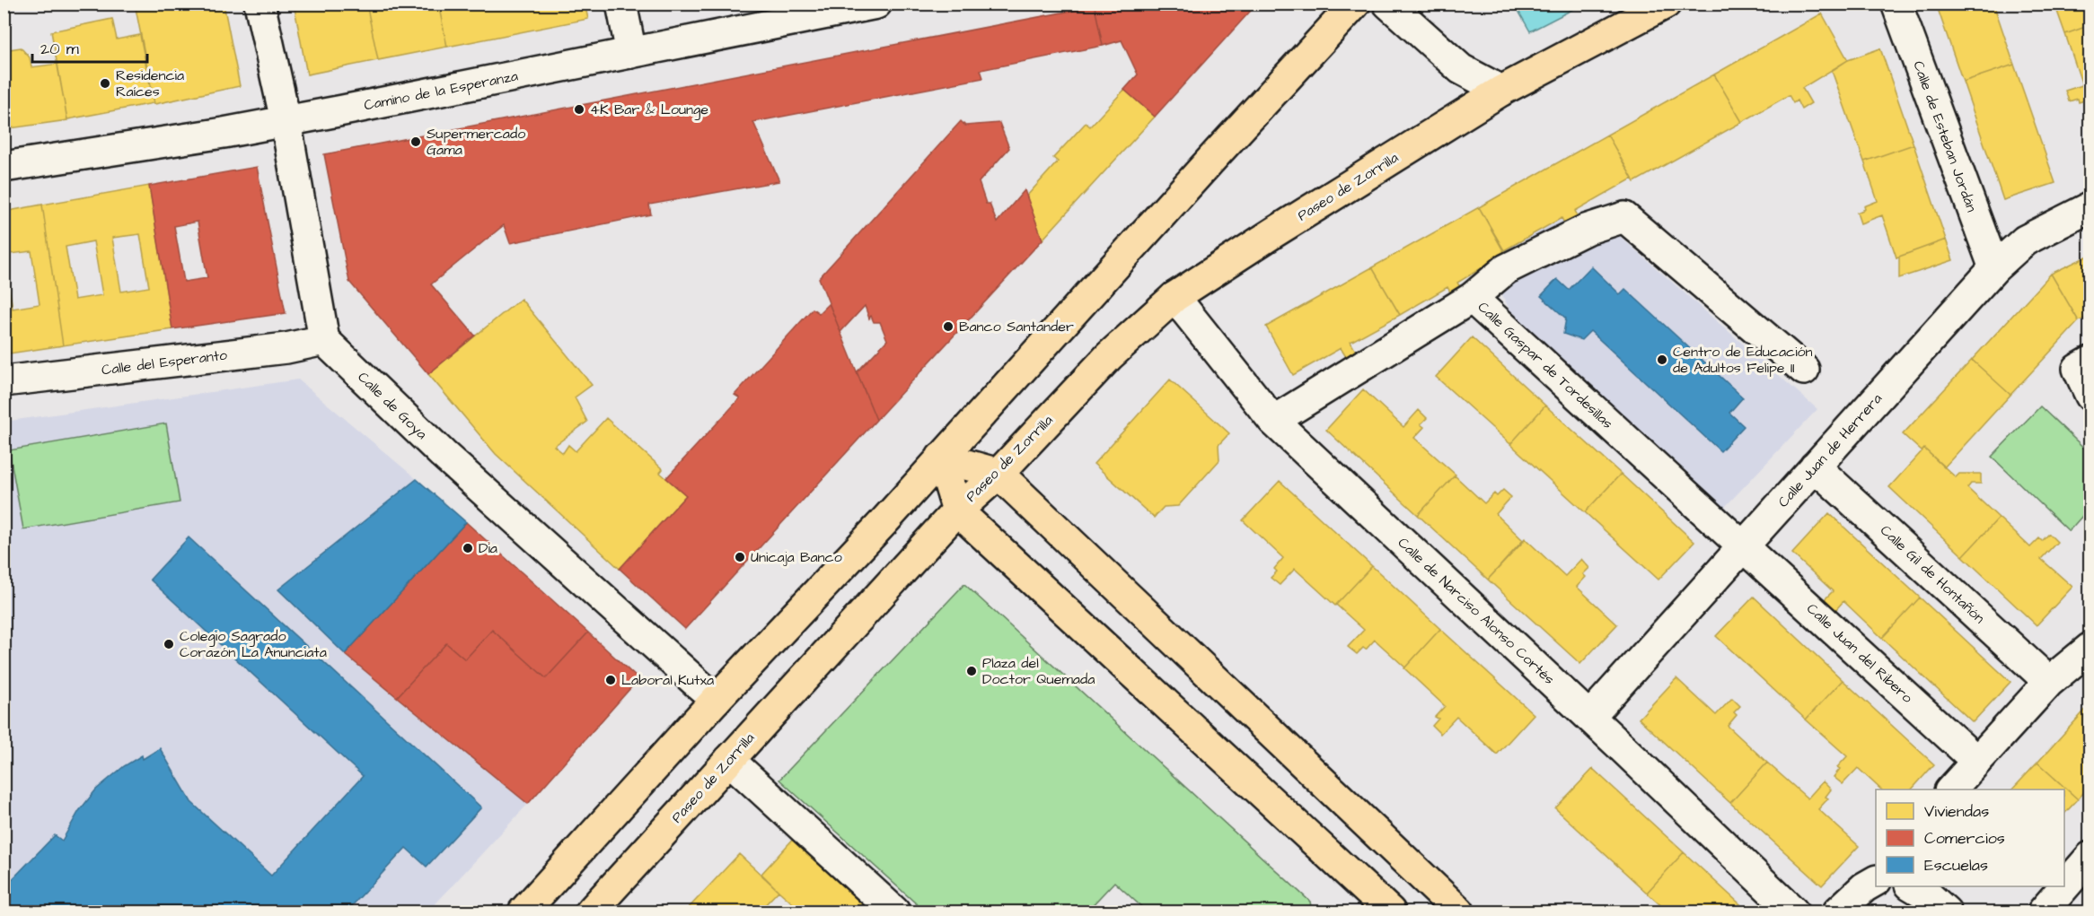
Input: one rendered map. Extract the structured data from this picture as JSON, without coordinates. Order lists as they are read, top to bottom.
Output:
{
  "streets": {
    "main road": ["Paseo de Zorrilla"],
    "street": [
      "Camino de la Esperanza",
      "Calle de Esteban Jordán",
      "Calle del Esperanto",
      "Calle Gaspar de Tordesillas",
      "Calle de Goya",
      "Calle Juan de Herrera",
      "Calle Gil de Hontañón",
      "Calle de Narciso Alonso Cortés",
      "Calle Juan del Ribero"
    ]
  },
  "crossings": [
    ["Calle de Esteban Jordán", "Calle Juan de Herrera"],
    ["Paseo de Zorrilla", "Calle de Narciso Alonso Cortés"],
    ["Calle del Esperanto", "Calle de Goya"],
    ["Calle Gaspar de Tordesillas", "Calle Juan de Herrera"],
    ["Calle Gaspar de Tordesillas", "Calle de Narciso Alonso Cortés"],
    ["Calle Gaspar de Tordesillas", "Calle Juan del Ribero"],
    ["Calle Juan de Herrera", "Calle Gil de Hontañón"],
    ["Calle Juan de Herrera", "Calle de Narciso Alonso Cortés"],
    ["Calle Juan de Herrera", "Calle Juan del Ribero"]
  ],
  "places": [
    "Residencia Raíces",
    "4K Bar & Lounge",
    "Supermercado Gama",
    "Banco Santander",
    "Centro de Educación de Adultos Felipe II",
    "Dia",
    "Unicaja Banco",
    "Colegio Sagrado Corazón La Anunciata",
    "Plaza del Doctor Quemada",
    "Laboral Kutxa"
  ],
  "legend": ["Viviendas", "Comercios", "Escuelas"],
  "scale_bar": "20 m"
}
